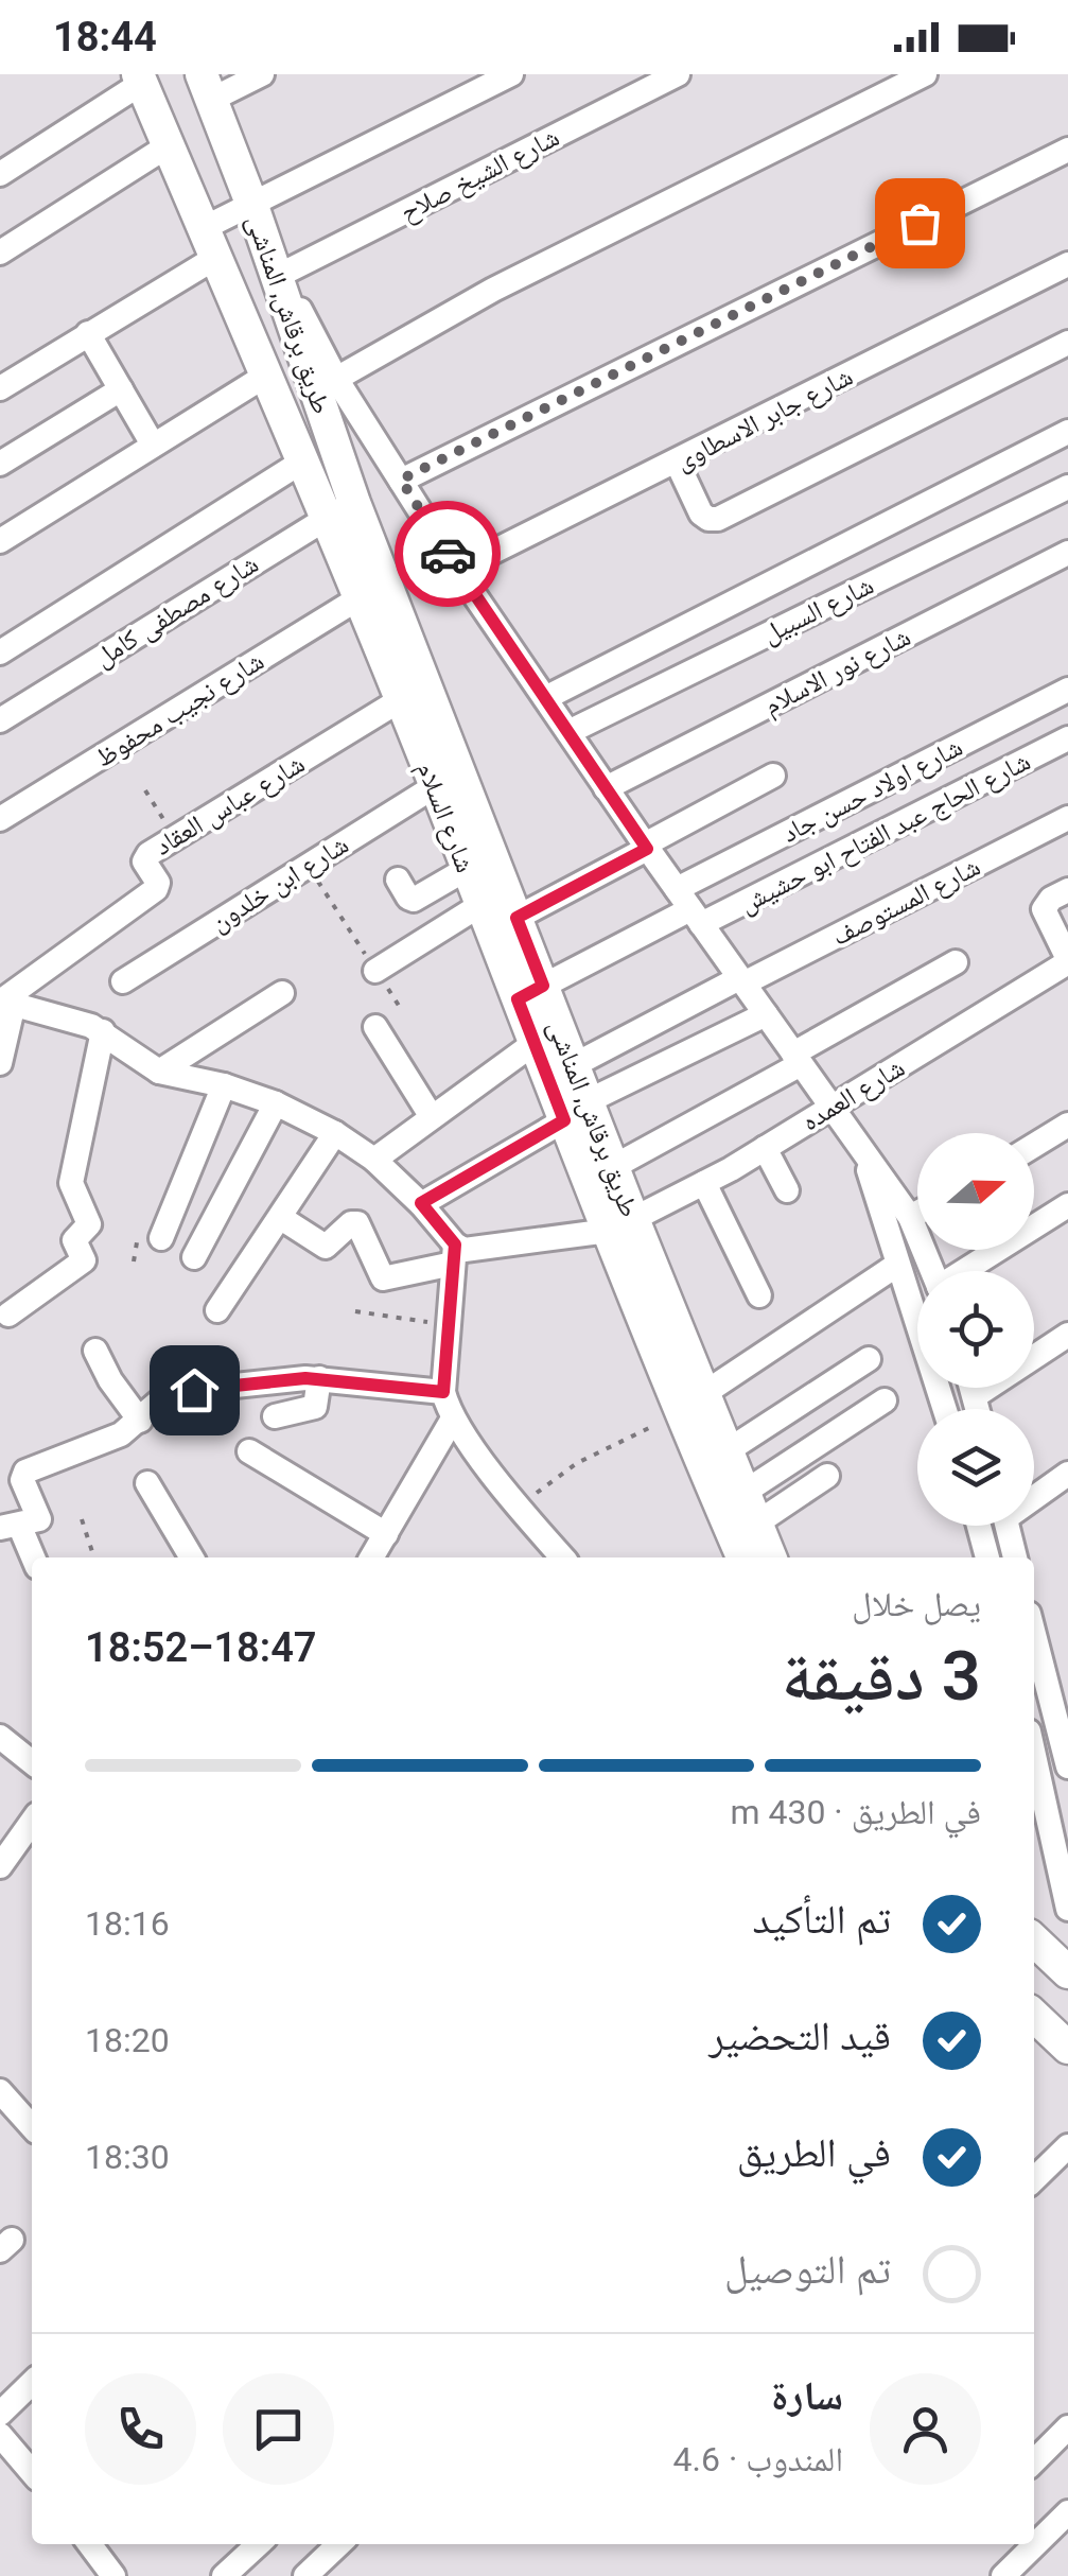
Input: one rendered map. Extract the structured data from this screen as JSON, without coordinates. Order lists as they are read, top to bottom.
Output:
{
  "streets": {
    "street": [
      "شارع الشيخ صلاح",
      "طريق برقاش, المناشى",
      "شارع جابر الاسطاوى",
      "شارع السبيل",
      "شارع مصطفى كامل",
      "شارع نور الاسلام",
      "شارع نجيب محفوظ",
      "شارع اولاد حسن جاد",
      "شارع عباس العقاد",
      "شارع السلام",
      "شارع الحاج عبد الفتاح ابو حشيش",
      "شارع ابن خلدون",
      "شارع المستوصف",
      "شارع العمده"
    ]
  },
  "crossings": [
    ["شارع الشيخ صلاح", "طريق برقاش, المناشى"],
    ["طريق برقاش, المناشى", "شارع مصطفى كامل"],
    ["طريق برقاش, المناشى", "شارع السلام"],
    ["طريق برقاش, المناشى", "شارع المستوصف"],
    ["طريق برقاش, المناشى", "شارع العمده"],
    ["شارع مصطفى كامل", "شارع السلام"],
    ["شارع نجيب محفوظ", "شارع السلام"],
    ["شارع اولاد حسن جاد", "شارع الحاج عبد الفتاح ابو حشيش"],
    ["شارع عباس العقاد", "شارع السلام"],
    ["شارع السلام", "شارع ابن خلدون"],
    ["شارع السلام", "شارع العمده"]
  ],
  "north": "right",
  "page": {
    "status": "18:44",
    "heading": ["3 دقيقة", "يصل خلال", "18:47–18:52"],
    "panel": ["سارة", "المندوب · 4.6"],
    "bar": "في الطريق · 430 m",
    "list": [
      ["تم التأكيد", "18:16"],
      ["قيد التحضير", "18:20"],
      ["في الطريق", "18:30"],
      "تم التوصيل"
    ]
  }
}
